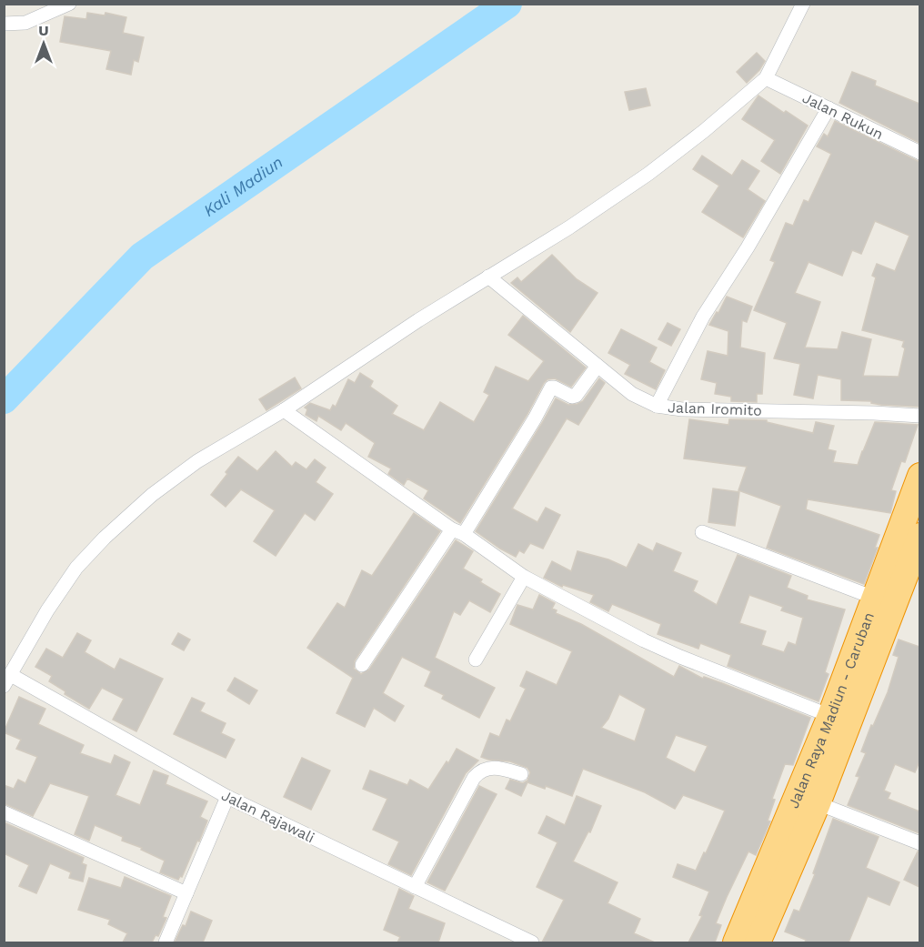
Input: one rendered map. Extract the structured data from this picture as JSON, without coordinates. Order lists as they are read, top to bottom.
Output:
{
  "streets": {
    "highway": ["Jalan Raya Madiun - Caruban"],
    "street": ["Jalan Rukun", "Jalan Iromito", "Jalan Rajawali"]
  },
  "water": ["Kali Madiun"],
  "north": "top"
}
